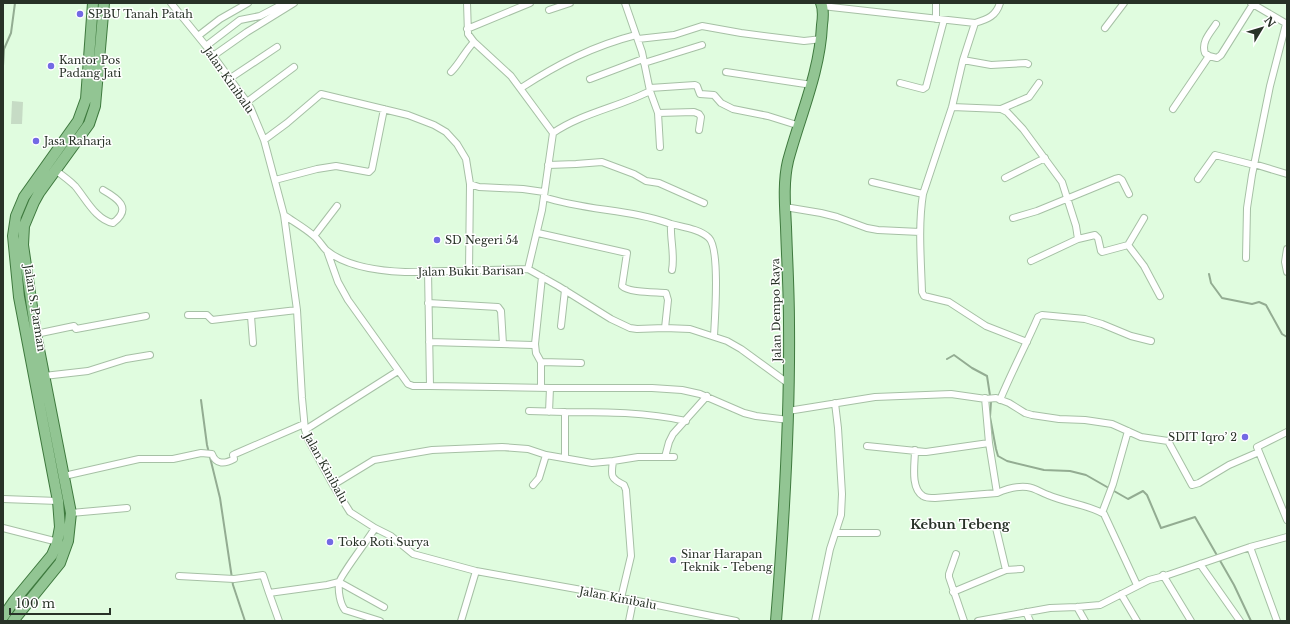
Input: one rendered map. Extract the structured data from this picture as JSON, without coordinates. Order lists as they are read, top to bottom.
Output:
{
  "streets": {
    "main road": ["Jalan S. Parman", "Jalan Dempo Raya"],
    "street": ["Jalan Kinibalu", "Jalan Bukit Barisan"]
  },
  "crossings": [
    ["Jalan Kinibalu", "Jalan Bukit Barisan"],
    ["Jalan Bukit Barisan", "Jalan Dempo Raya"]
  ],
  "districts": ["Kebun Tebeng"],
  "places": [
    "SPBU Tanah Patah",
    "Kantor Pos Padang Jati",
    "Jasa Raharja",
    "SD Negeri 54",
    "SDIT Iqro’ 2",
    "Toko Roti Surya",
    "Sinar Harapan Teknik - Tebeng"
  ],
  "scale_bar": "100 m",
  "north": "top right"
}
